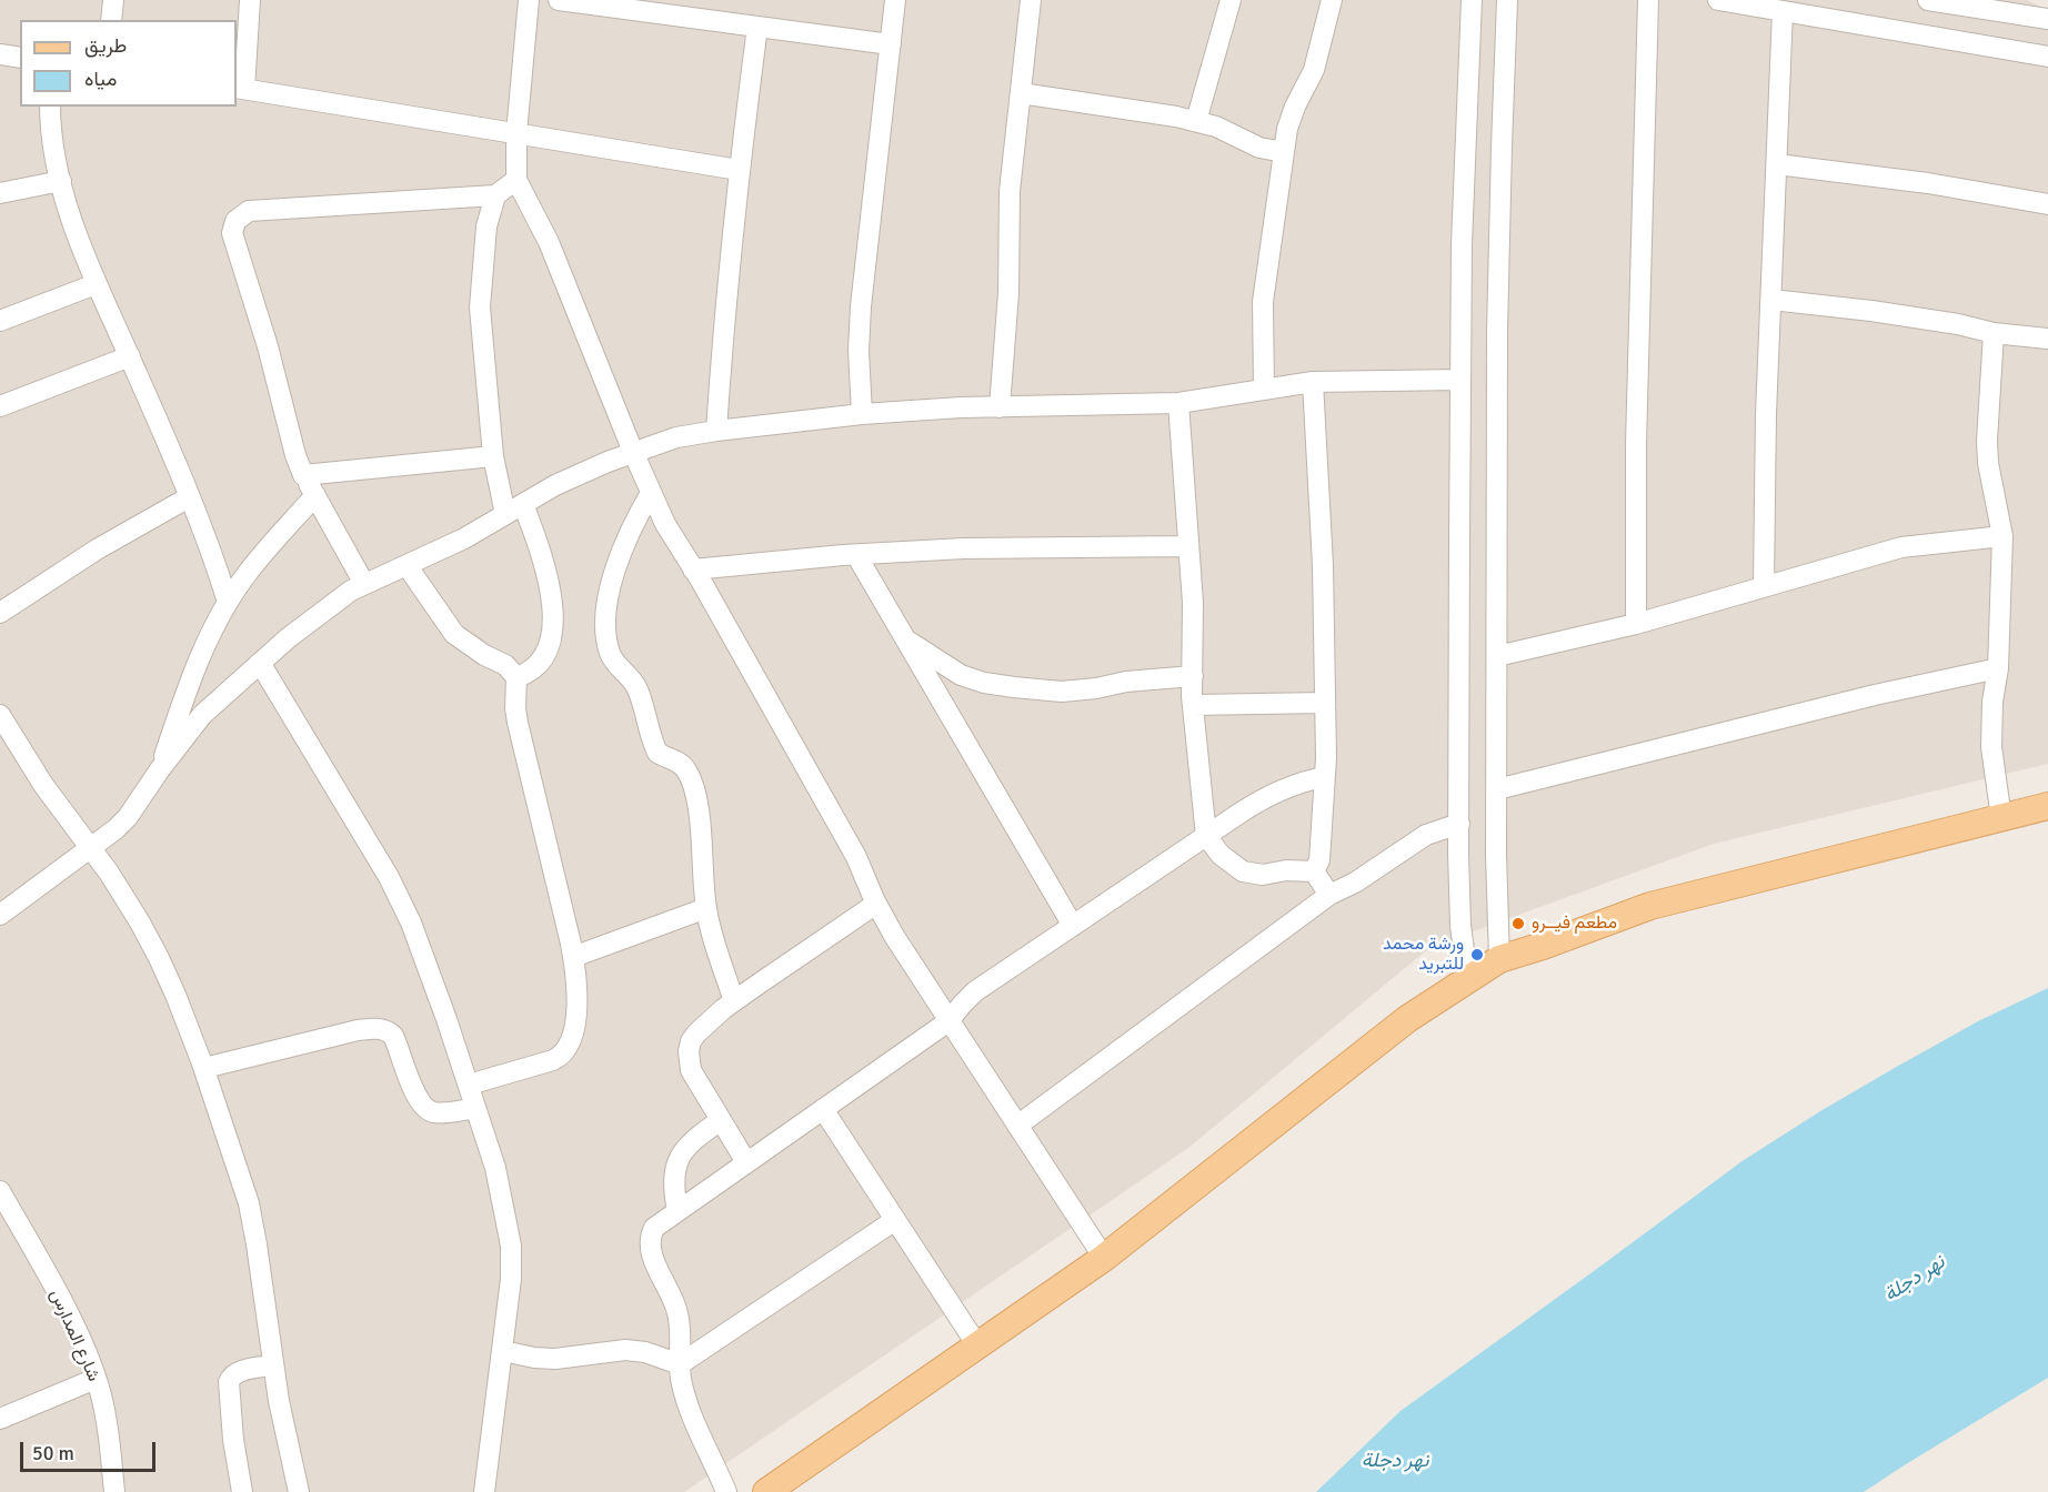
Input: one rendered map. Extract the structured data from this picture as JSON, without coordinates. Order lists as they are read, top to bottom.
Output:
{
  "streets": {
    "street": ["شارع المدارس"]
  },
  "water": ["نهر دجلة"],
  "places": ["مطعم فيــرو", "ورشة محمد للتبريد"],
  "legend": ["طريق", "مياه"],
  "scale_bar": "50 m"
}
